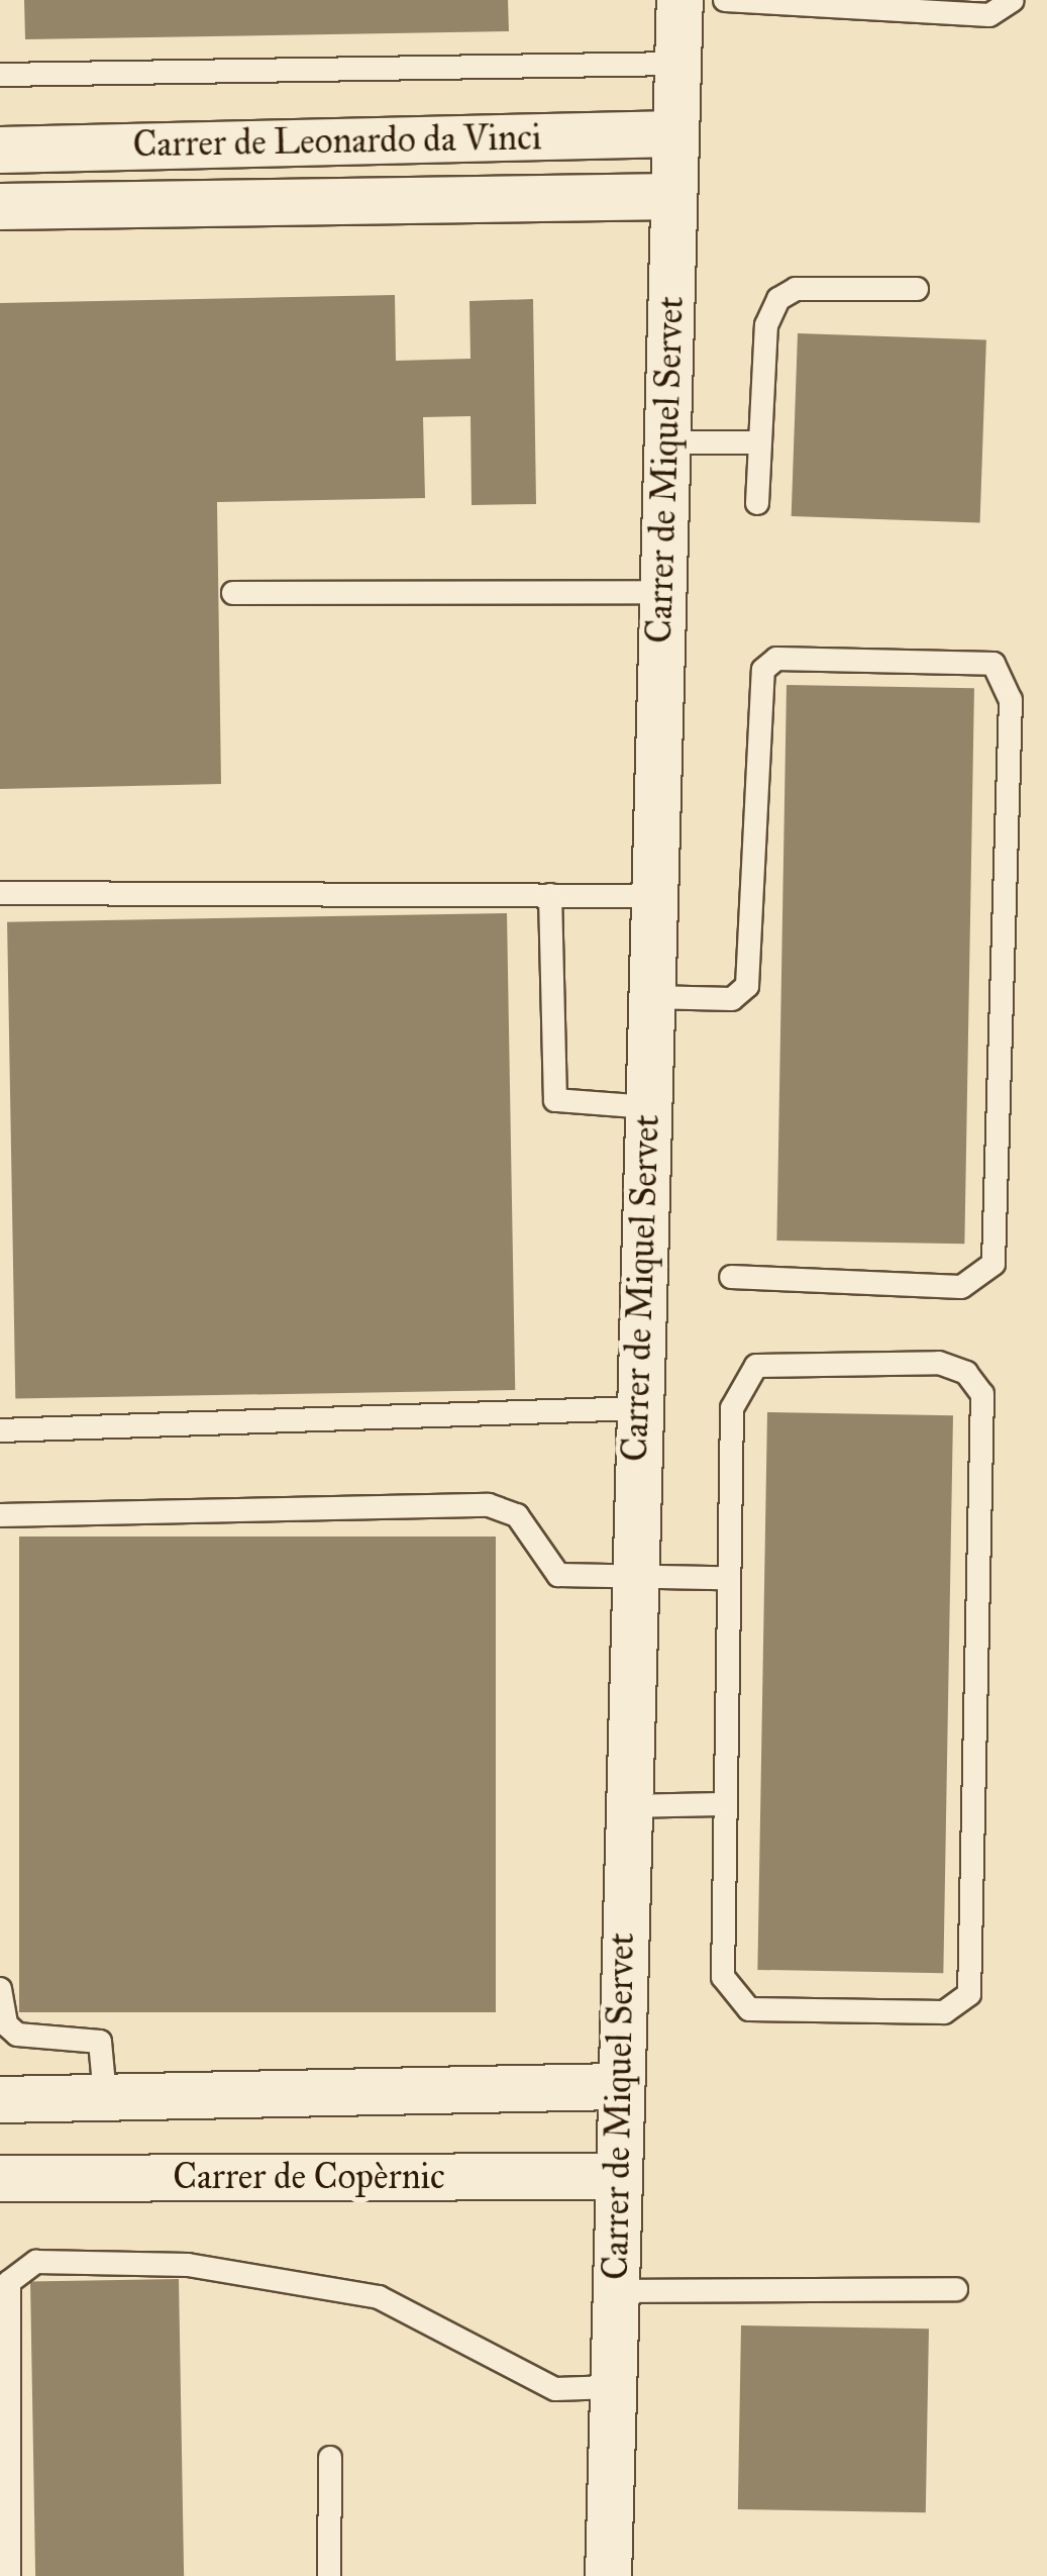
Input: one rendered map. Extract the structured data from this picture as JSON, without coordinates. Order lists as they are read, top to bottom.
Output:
{
  "streets": {
    "street": ["Carrer de Leonardo da Vinci", "Carrer de Miquel Servet", "Carrer de Copèrnic"]
  },
  "crossings": [
    ["Carrer de Leonardo da Vinci", "Carrer de Miquel Servet"],
    ["Carrer de Miquel Servet", "Carrer de Copèrnic"]
  ]
}
